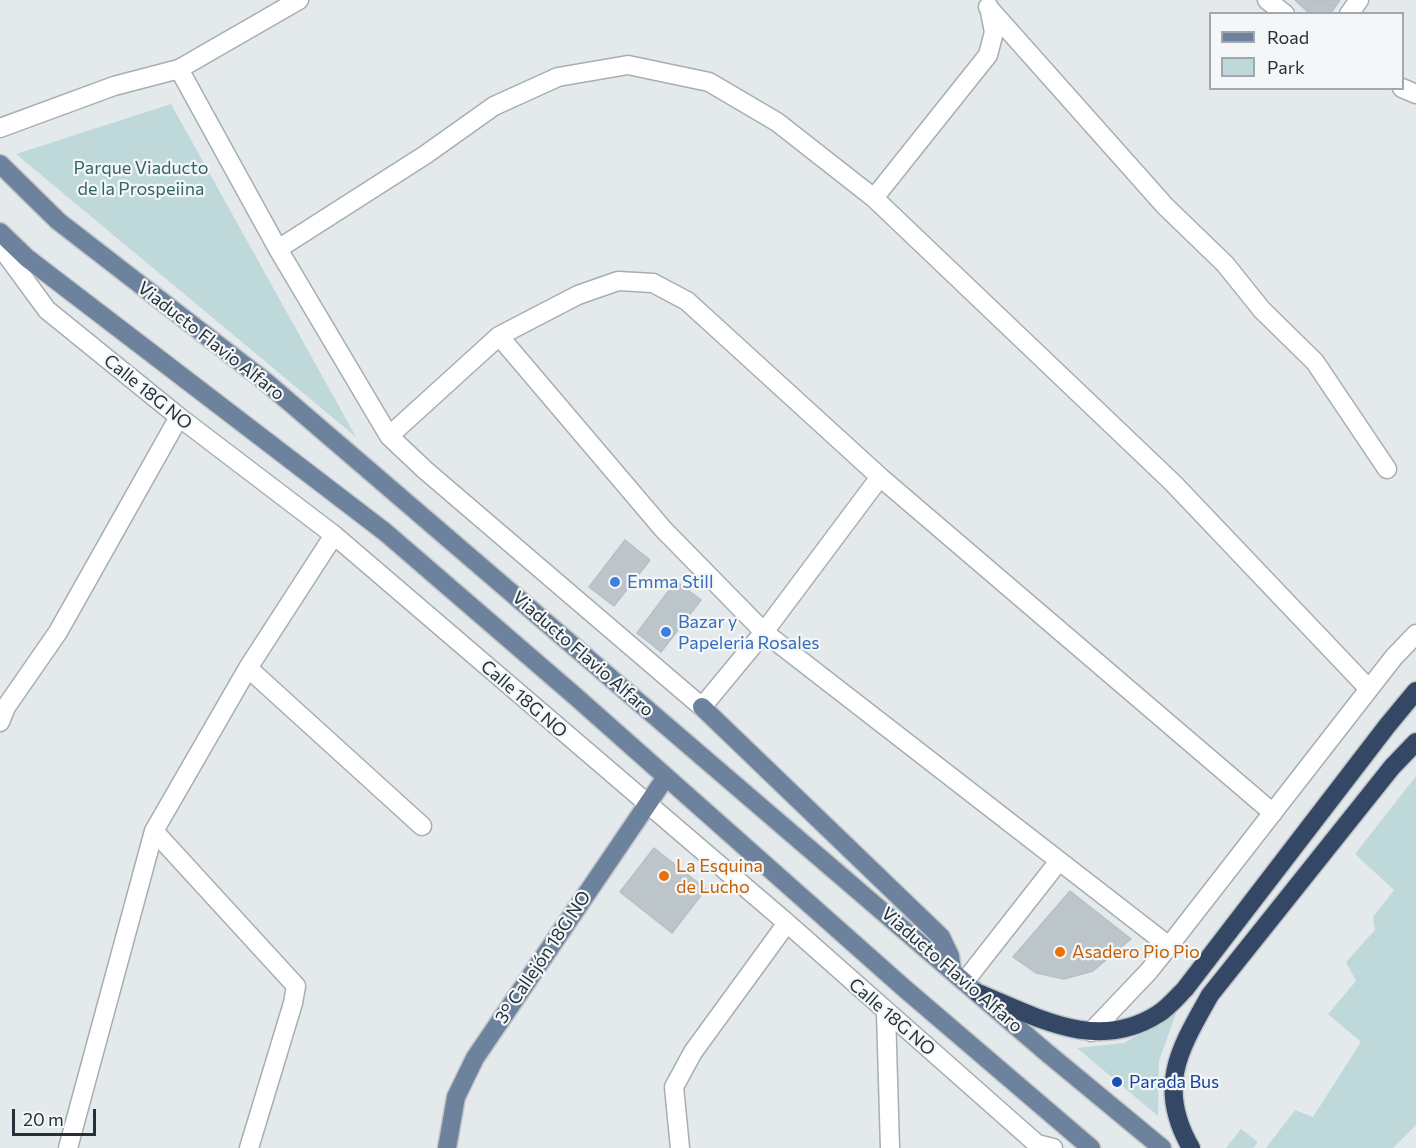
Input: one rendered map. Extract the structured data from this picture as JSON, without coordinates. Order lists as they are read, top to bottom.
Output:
{
  "streets": {
    "main road": ["Viaducto Flavio Alfaro", "3° Callejón 18G NO"],
    "street": ["Calle 18G NO"]
  },
  "crossings": [
    ["Viaducto Flavio Alfaro", "3° Callejón 18G NO"],
    ["Calle 18G NO", "3° Callejón 18G NO"]
  ],
  "parks": ["Parque Viaducto de la Prospeiina"],
  "places": [
    "Emma Still",
    "Bazar y Papeleria Rosales",
    "La Esquina de Lucho",
    "Asadero Pio Pio",
    "Parada Bus"
  ],
  "legend": ["Road", "Park"],
  "scale_bar": "20 m"
}
